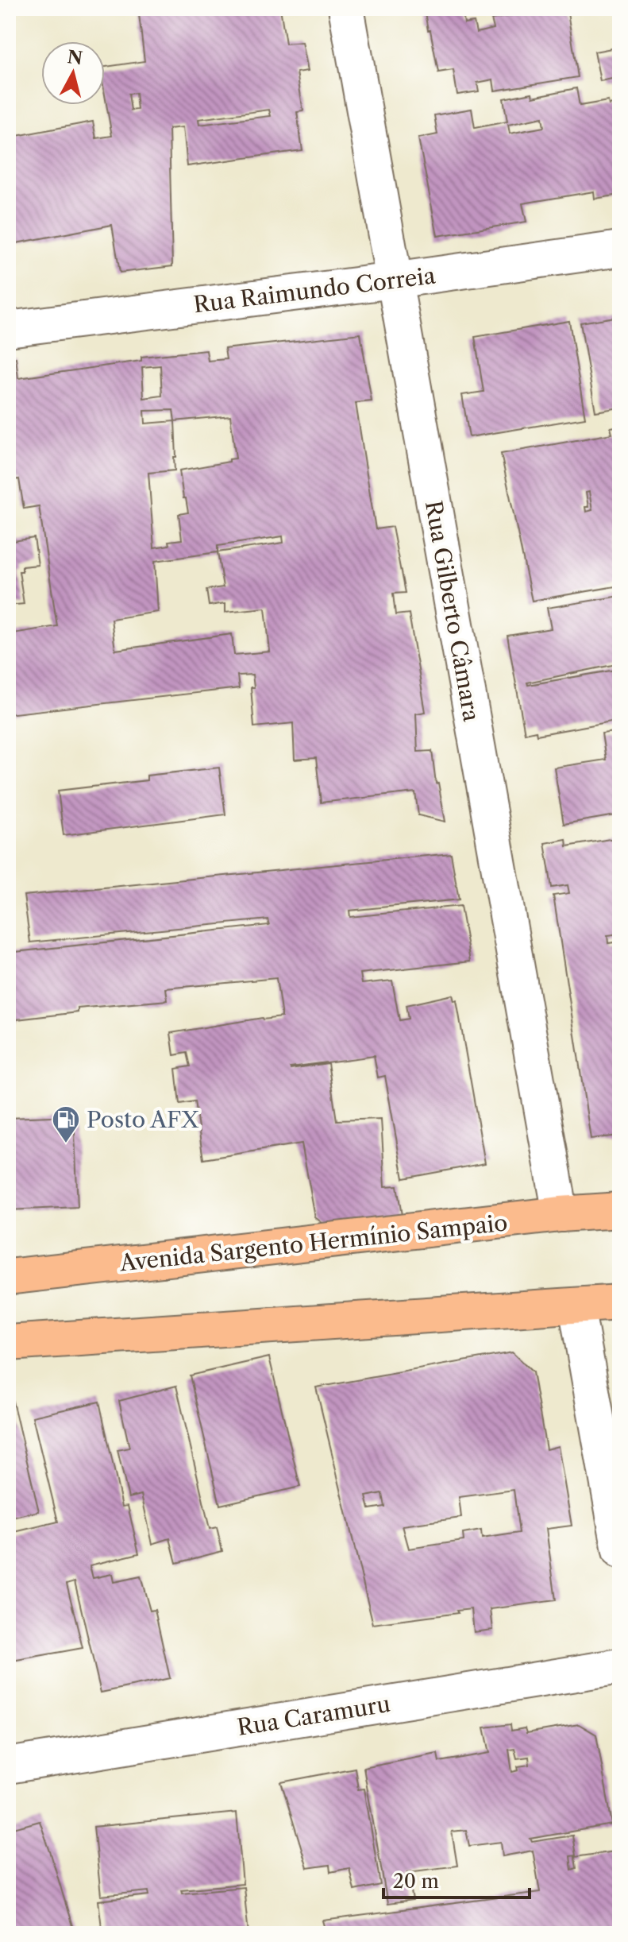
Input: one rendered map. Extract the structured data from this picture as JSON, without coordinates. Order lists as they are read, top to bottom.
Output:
{
  "streets": {
    "main road": ["Avenida Sargento Hermínio Sampaio"],
    "street": ["Rua Raimundo Correia", "Rua Gilberto Câmara", "Rua Caramuru"]
  },
  "crossings": [
    ["Rua Raimundo Correia", "Rua Gilberto Câmara"],
    ["Rua Gilberto Câmara", "Avenida Sargento Hermínio Sampaio"]
  ],
  "places": {
    "fuel station": ["Posto AFX"]
  },
  "scale_bar": "20 m",
  "north": "top"
}
